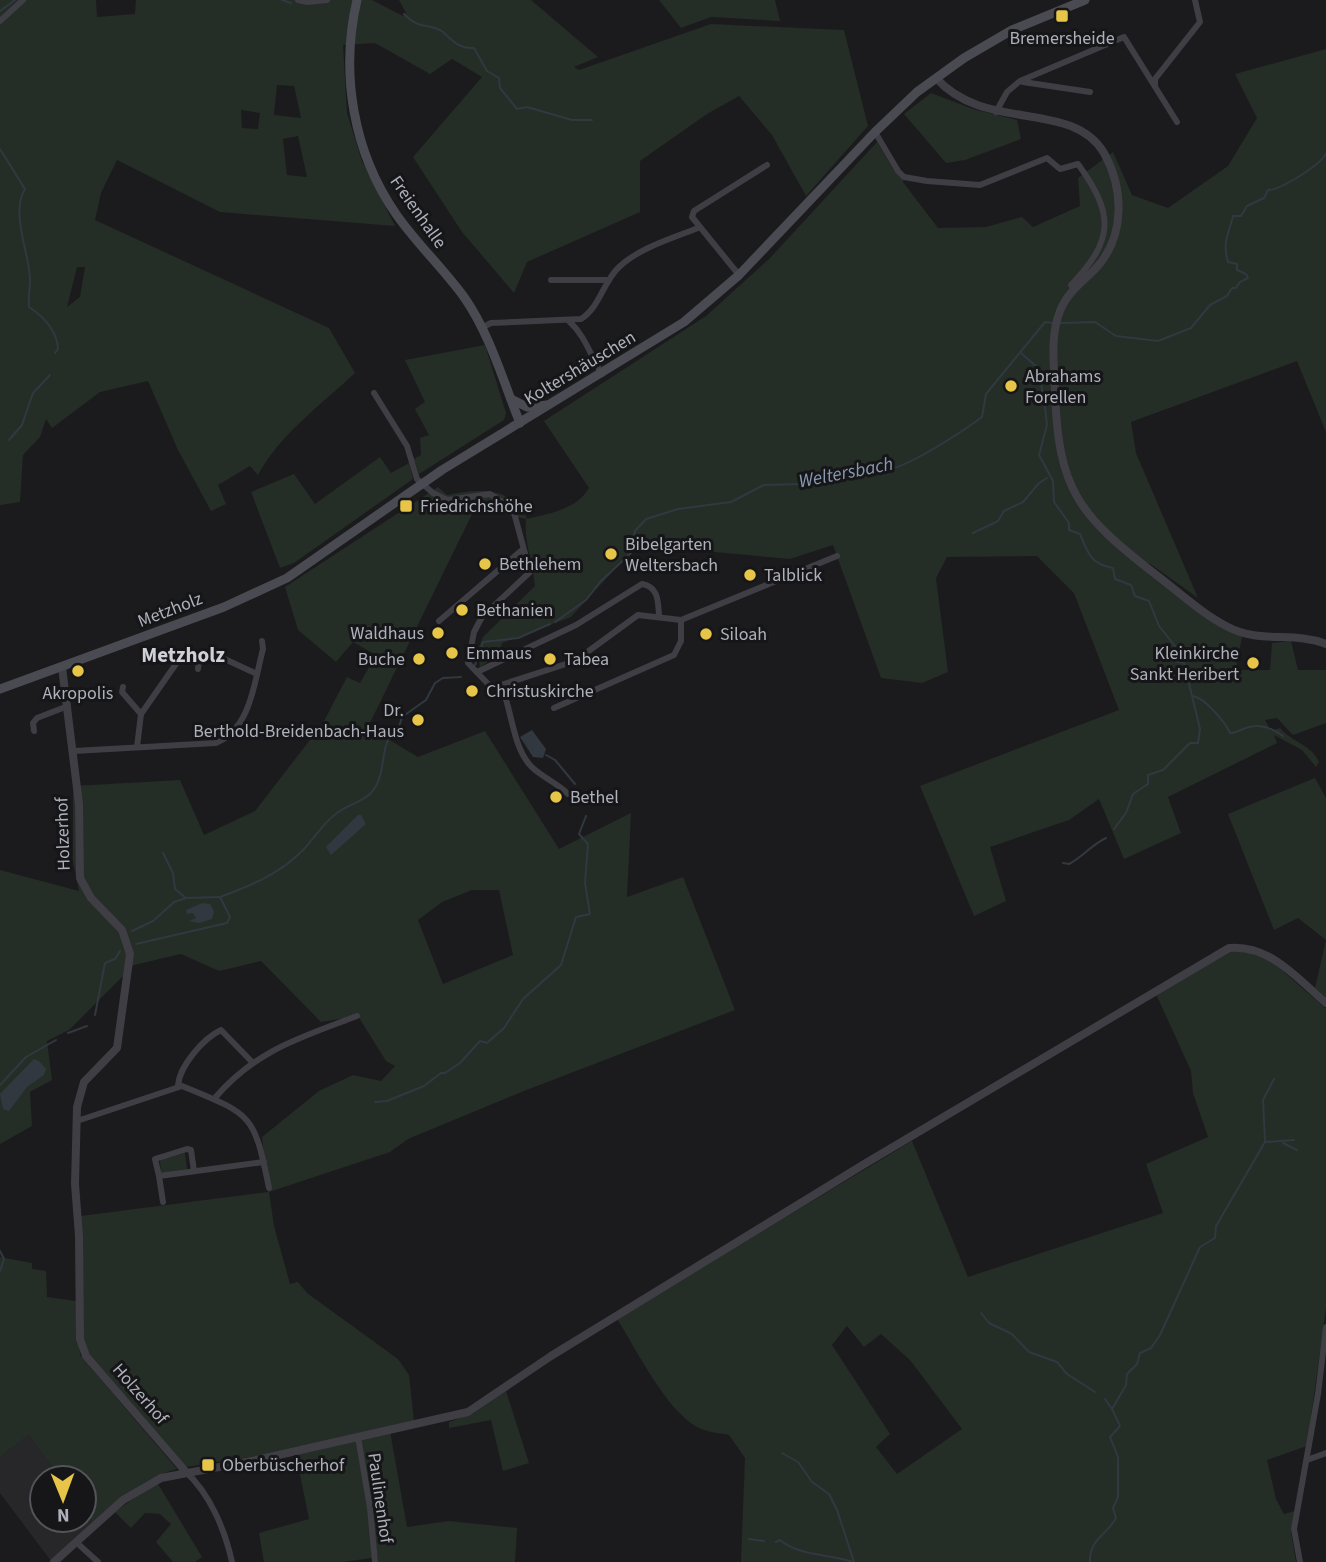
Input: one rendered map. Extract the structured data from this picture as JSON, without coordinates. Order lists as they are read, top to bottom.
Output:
{
  "streets": {
    "main road": ["Freienhalle", "Koltershäuschen", "Metzholz"],
    "street": ["Holzerhof", "Paulinenhof"]
  },
  "crossings": [
    ["Freienhalle", "Koltershäuschen"],
    ["Koltershäuschen", "Metzholz"],
    ["Metzholz", "Holzerhof"]
  ],
  "districts": ["Metzholz"],
  "water": ["Weltersbach"],
  "places": {
    "transit": ["Bremersheide", "Friedrichshöhe", "Oberbüscherhof"],
    "other": [
      "Abrahams Forellen",
      "Bibelgarten Weltersbach",
      "Bethlehem",
      "Talblick",
      "Bethanien",
      "Waldhaus",
      "Siloah",
      "Emmaus",
      "Buche",
      "Tabea",
      "Kleinkirche Sankt Heribert",
      "Akropolis",
      "Christuskirche",
      "Dr. Berthold-Breidenbach-Haus",
      "Bethel"
    ]
  },
  "north": "bottom"
}
